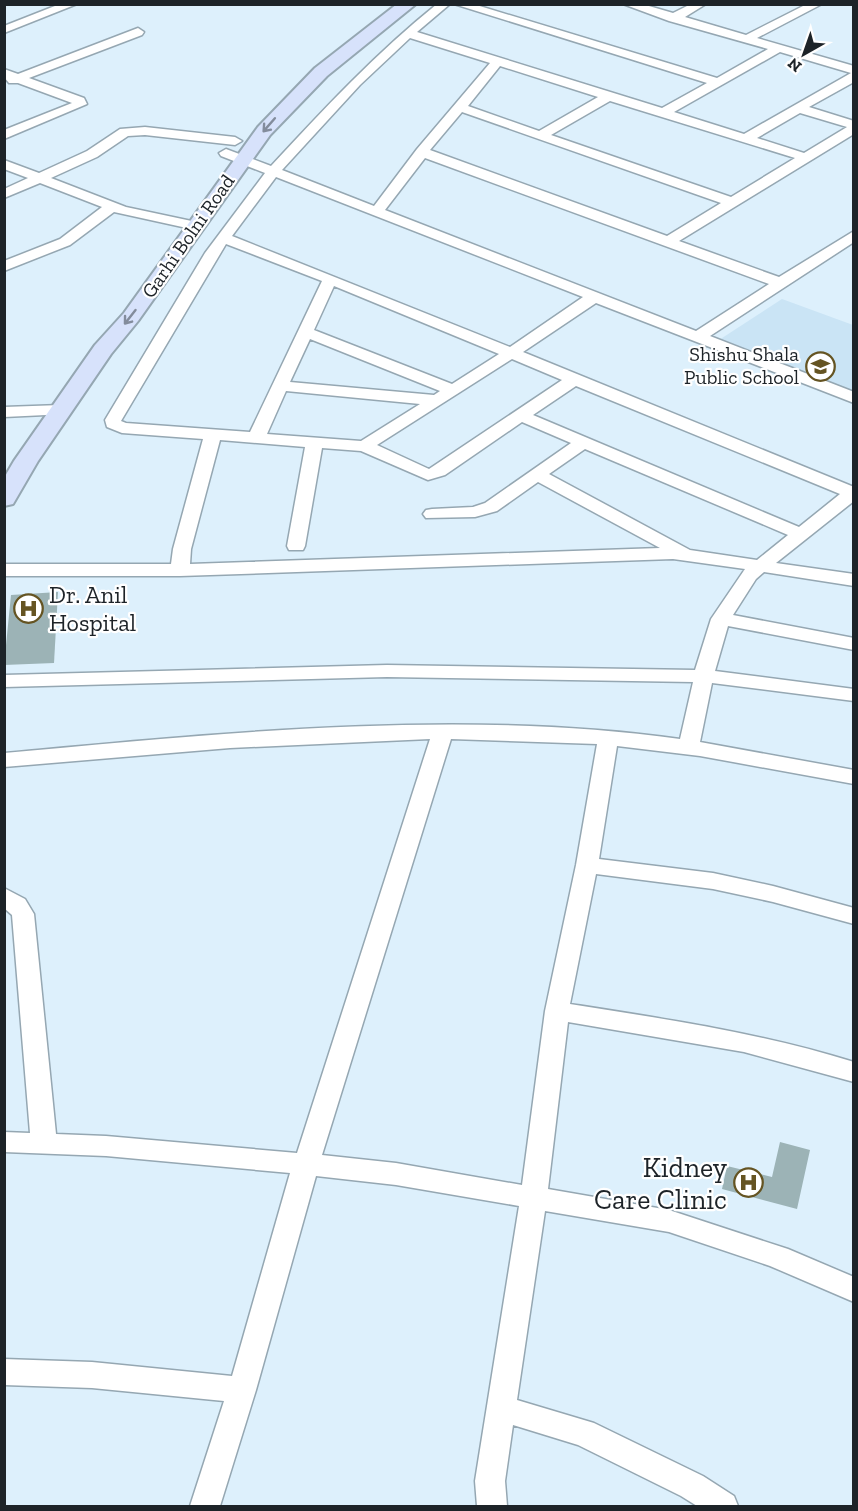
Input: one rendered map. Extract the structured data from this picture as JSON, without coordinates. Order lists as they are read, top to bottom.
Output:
{
  "streets": {
    "main road": ["Garhi Bolni Road"]
  },
  "places": {
    "school or university": ["Shishu Shala Public School"],
    "hospital": ["Dr. Anil Hospital", "Kidney Care Clinic"]
  },
  "north": "bottom left"
}
